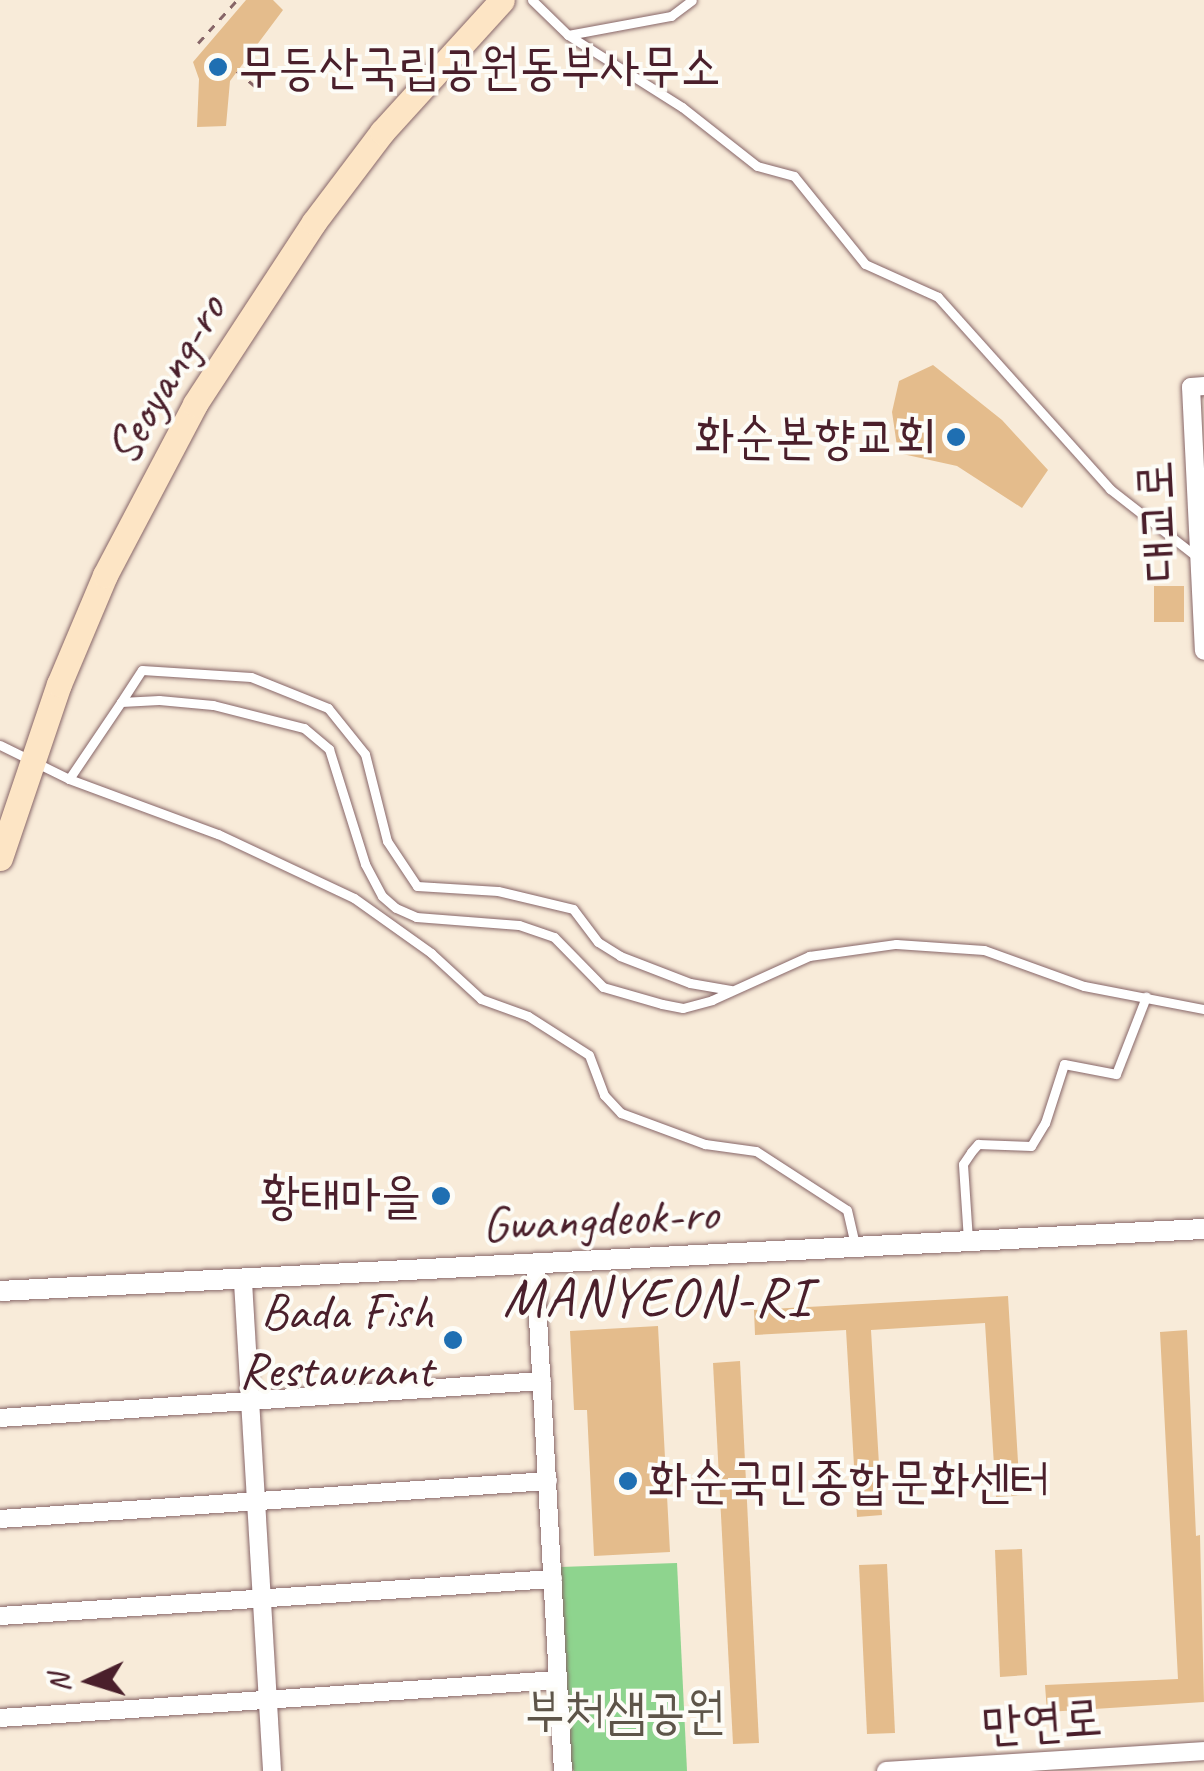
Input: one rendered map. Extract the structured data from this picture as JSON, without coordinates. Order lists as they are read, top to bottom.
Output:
{
  "streets": {
    "main road": ["Seoyang-ro"],
    "street": ["대교로", "Gwangdeok-ro", "만연로"]
  },
  "districts": ["MANYEON-RI"],
  "parks": ["부처샘공원"],
  "places": [
    "무등산국립공원동부사무소",
    "화순본향교회",
    "황태마을",
    "Bada Fish Restaurant",
    "화순국민종합문화센터"
  ],
  "north": "left"
}
